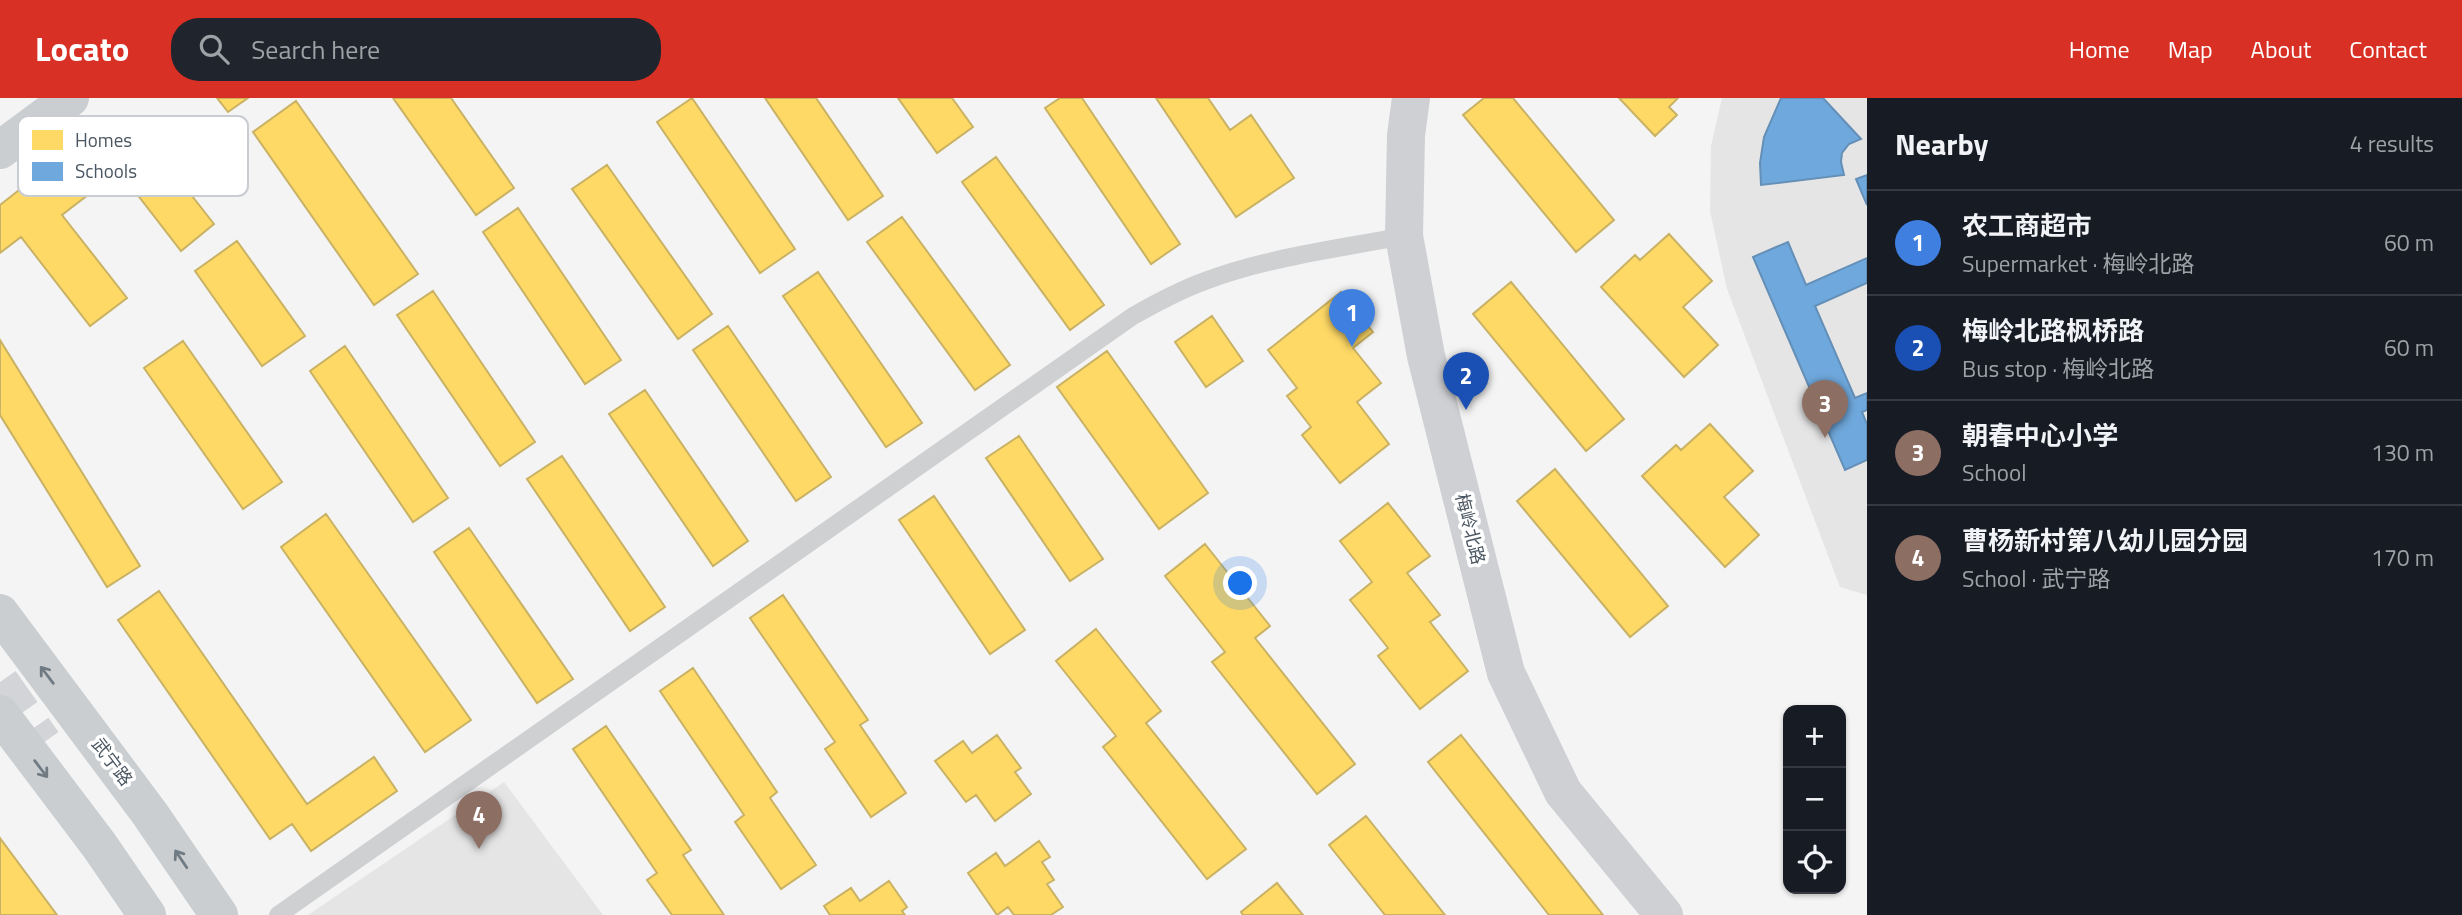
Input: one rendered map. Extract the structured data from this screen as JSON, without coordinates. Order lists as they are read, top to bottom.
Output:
{
  "streets": {
    "main road": ["武宁路"],
    "street": ["梅岭北路"]
  },
  "legend": ["Homes", "Schools"],
  "page": {
    "header": "Locato",
    "search": "Search here",
    "nav": [
      "Home",
      "Map",
      "About",
      "Contact"
    ],
    "heading": ["Nearby", "4 results"],
    "list": [
      {
        "mark": "1",
        "name": "农工商超市",
        "note": "Supermarket · 梅岭北路",
        "value": "60 m"
      },
      {
        "mark": "2",
        "name": "梅岭北路枫桥路",
        "note": "Bus stop · 梅岭北路",
        "value": "60 m"
      },
      {
        "mark": "3",
        "name": "朝春中心小学",
        "note": "School",
        "value": "130 m"
      },
      {
        "mark": "4",
        "name": "曹杨新村第八幼儿园分园",
        "note": "School · 武宁路",
        "value": "170 m"
      }
    ],
    "pins": [
      "1",
      "2",
      "3",
      "4"
    ],
    "map_buttons": ["+", "−"]
  }
}
